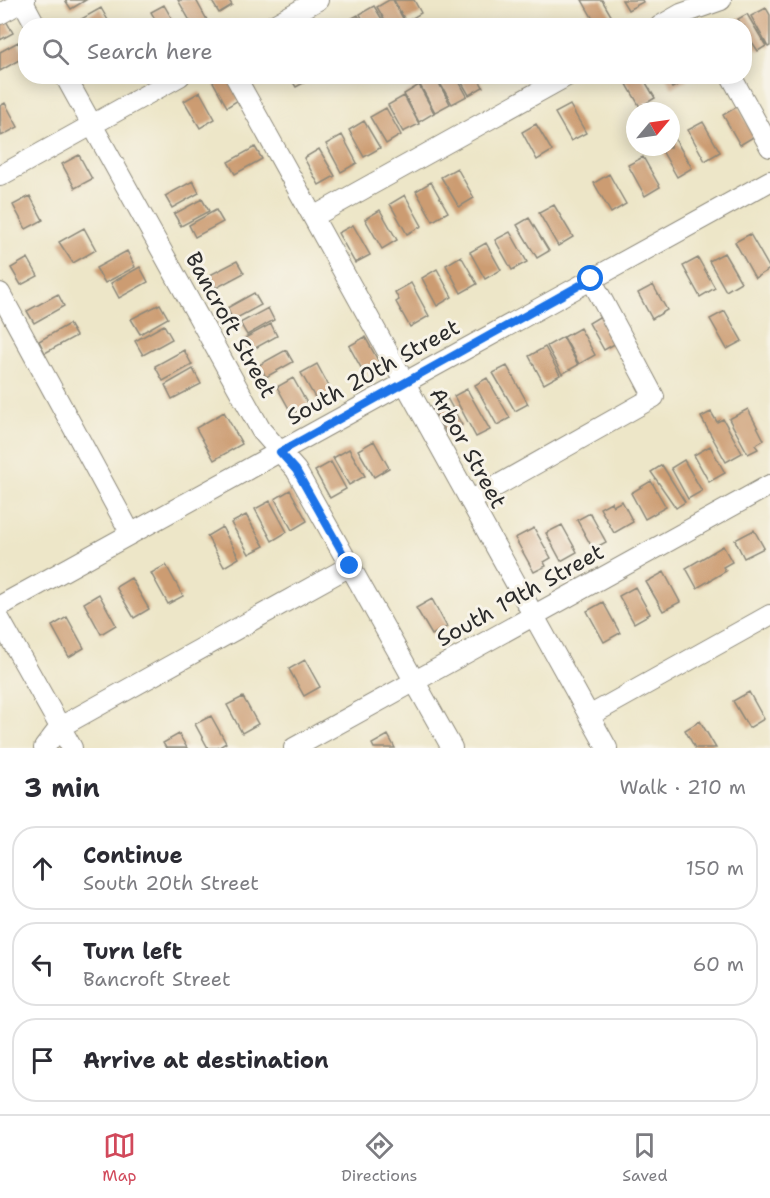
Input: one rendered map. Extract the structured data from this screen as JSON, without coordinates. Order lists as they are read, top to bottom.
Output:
{
  "streets": {
    "street": [
      "Bancroft Street",
      "South 20th Street",
      "Arbor Street",
      "South 19th Street"
    ]
  },
  "crossings": [
    ["Bancroft Street", "South 20th Street"],
    ["Bancroft Street", "South 19th Street"],
    ["South 20th Street", "Arbor Street"],
    ["Arbor Street", "South 19th Street"]
  ],
  "north": "top right",
  "page": {
    "search": "Search here",
    "heading": ["3 min", "Walk · 210 m"],
    "list": [
      ["Continue", "South 20th Street", "150 m"],
      ["Turn left", "Bancroft Street", "60 m"],
      "Arrive at destination"
    ],
    "nav": ["Map", "Directions", "Saved"]
  }
}
